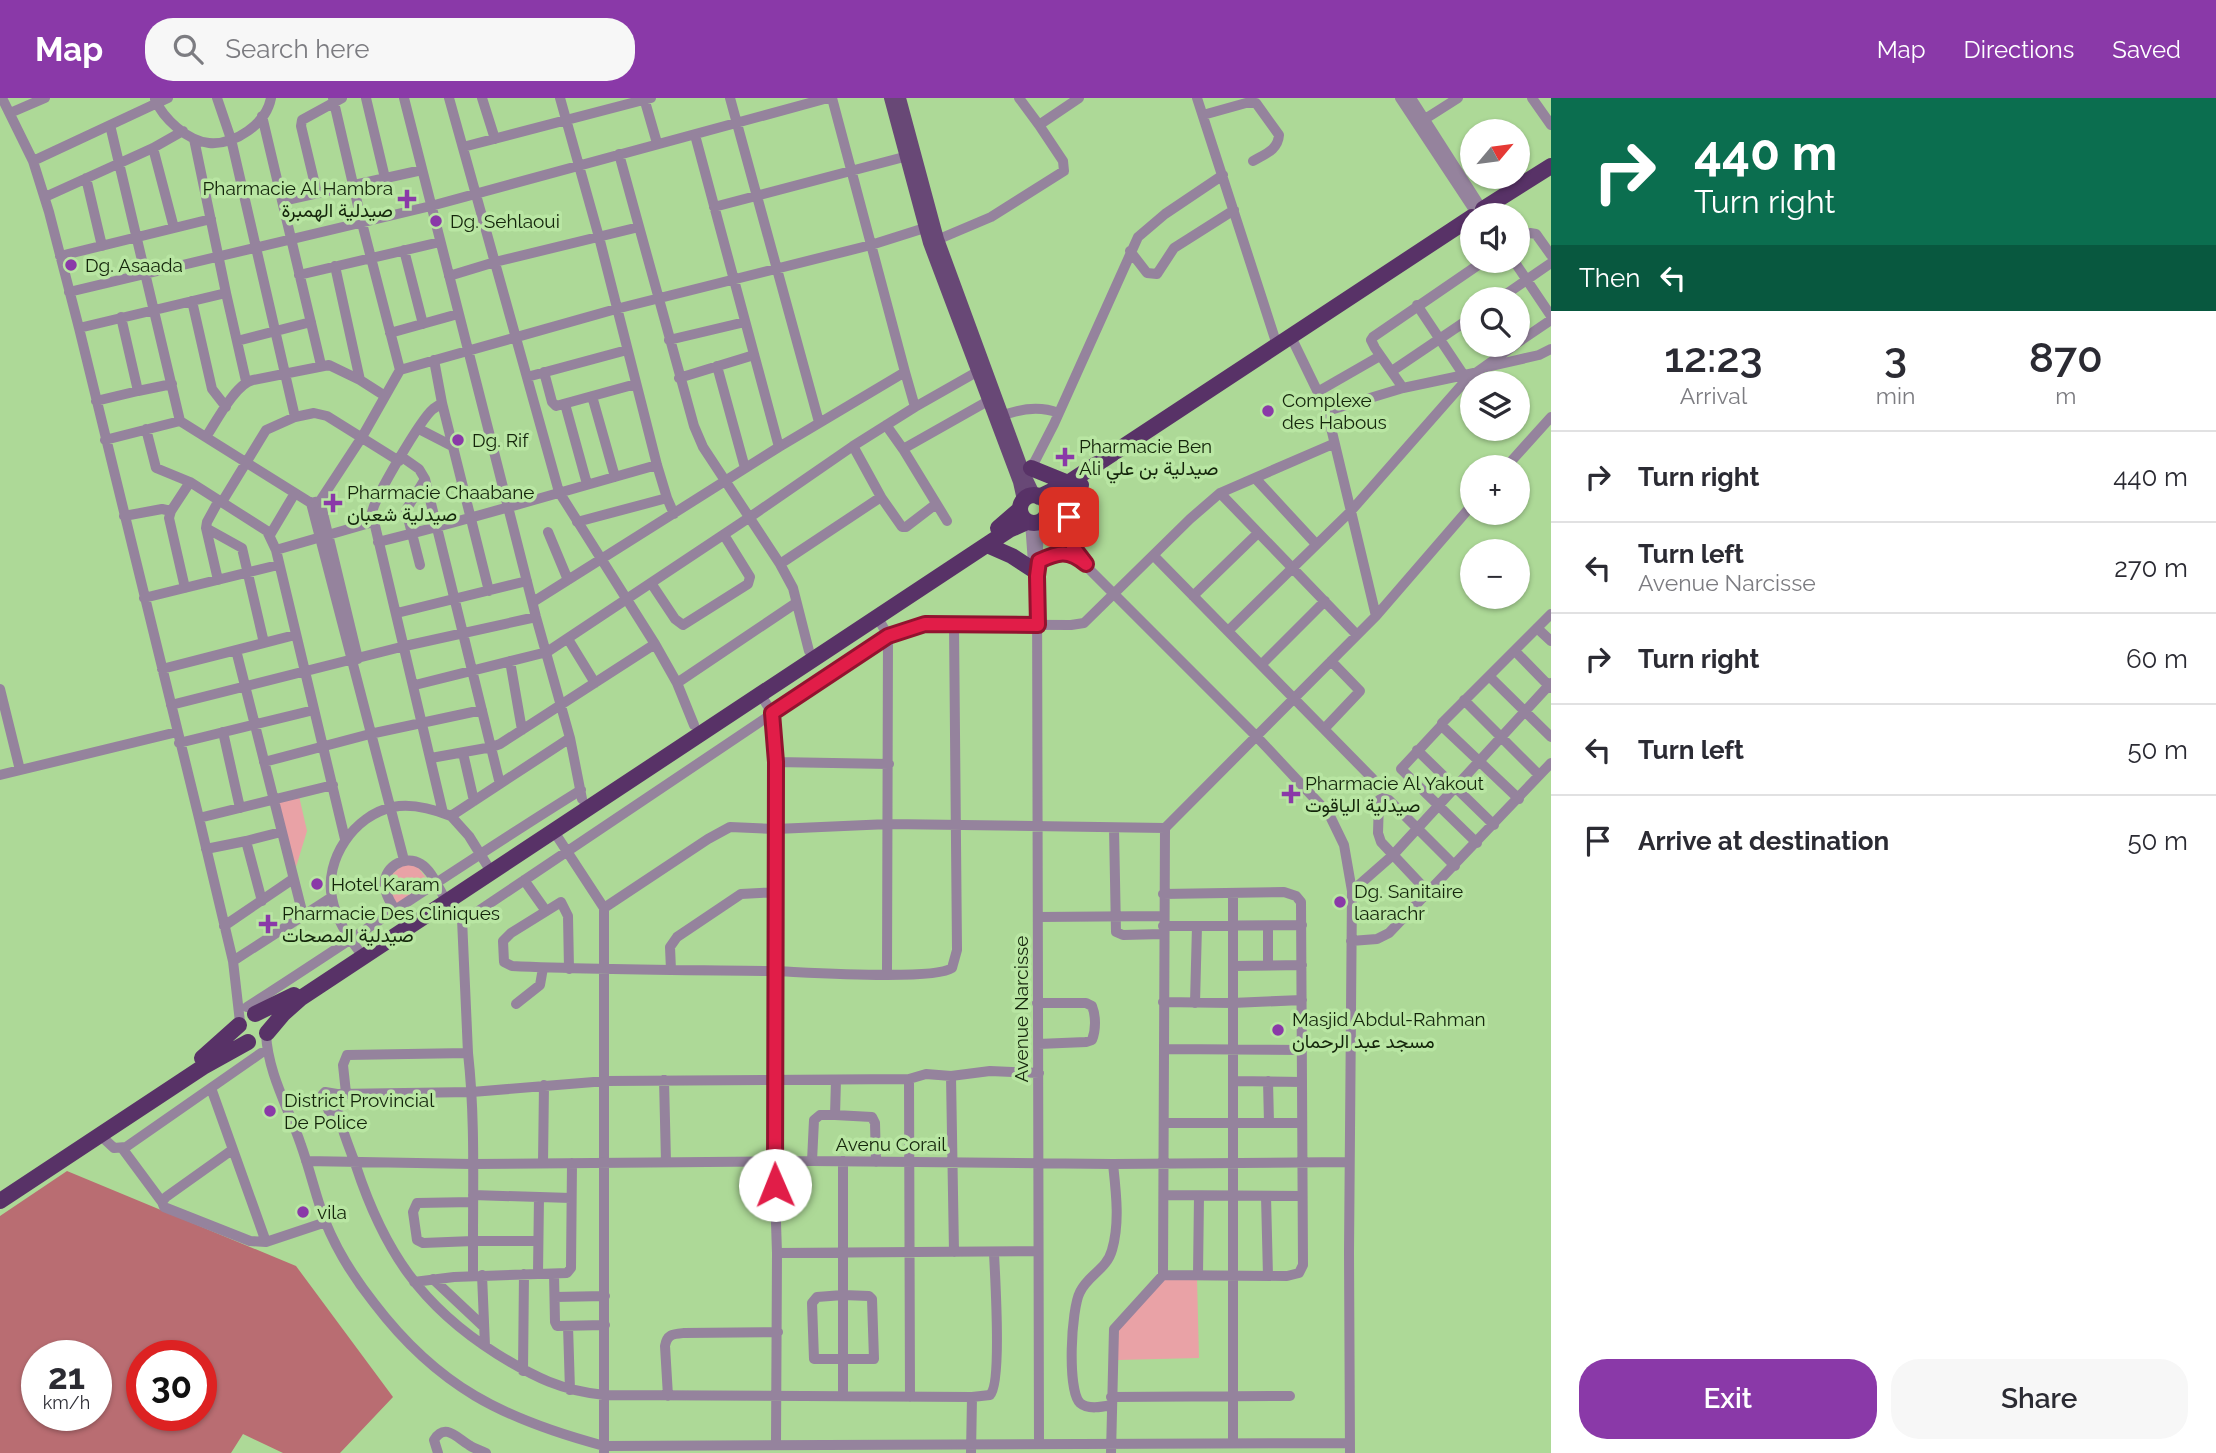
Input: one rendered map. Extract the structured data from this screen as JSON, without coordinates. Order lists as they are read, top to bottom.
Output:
{
  "streets": {
    "street": ["Avenue Narcisse", "Avenu Corail"]
  },
  "crossings": [
    ["Avenue Narcisse", "Avenu Corail"]
  ],
  "places": {
    "health": [
      "Pharmacie Al Hambra صيدلية الهمبرة",
      "Pharmacie Ben Ali صيدلية بن علي",
      "Pharmacie Chaabane صيدلية شعبان",
      "Pharmacie Al Yakout صيدلية الياقوت",
      "Pharmacie Des Cliniques صيدلية المصحات"
    ],
    "other": [
      "Dg. Sehlaoui",
      "Dg. Asaada",
      "Complexe des Habous",
      "Dg. Rif",
      "Hotel Karam",
      "Dg. Sanitaire laarachr",
      "Masjid Abdul-Rahman مسجد عبد الرحمان",
      "District Provincial De Police",
      "vila"
    ]
  },
  "north": "top right",
  "page": {
    "header": "Map",
    "search": "Search here",
    "nav": ["Map", "Directions", "Saved"],
    "turn": ["440 m", "Turn right"],
    "map_buttons": ["+", "−"],
    "then": "Then",
    "eta": [
      "12:23",
      "Arrival",
      "3",
      "min",
      "870",
      "m"
    ],
    "list": [
      {
        "name": "Turn right",
        "value": "440 m"
      },
      {
        "name": "Turn left",
        "note": "Avenue Narcisse",
        "value": "270 m"
      },
      {
        "name": "Turn right",
        "value": "60 m"
      },
      {
        "name": "Turn left",
        "value": "50 m"
      },
      {
        "name": "Arrive at destination",
        "value": "50 m"
      }
    ],
    "speed": "21 km/h",
    "limit": "30",
    "buttons": ["Exit", "Share"]
  }
}
